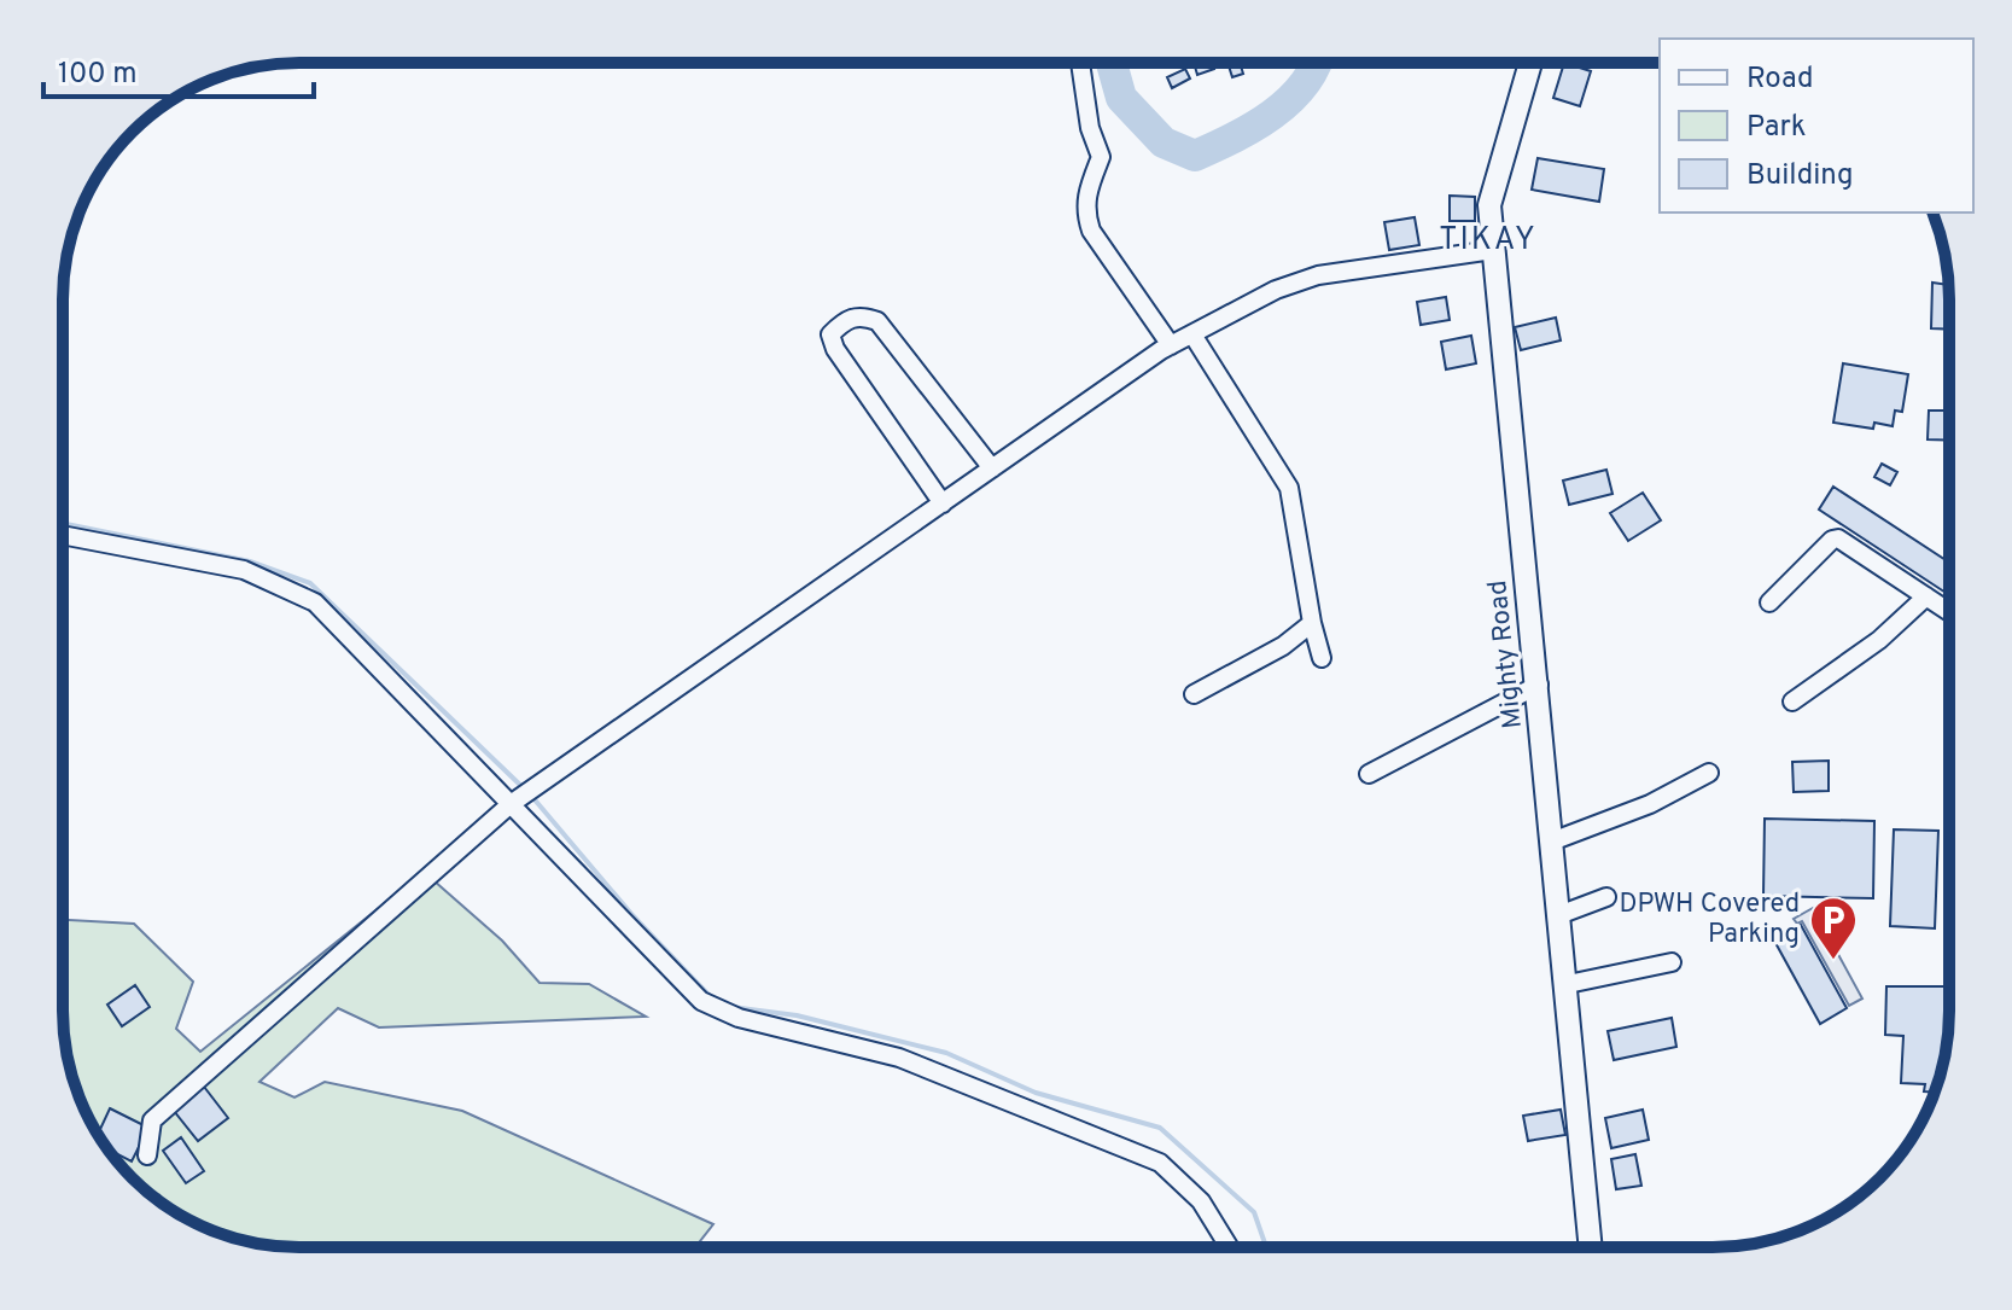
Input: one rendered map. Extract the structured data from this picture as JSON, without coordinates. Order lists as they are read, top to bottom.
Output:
{
  "streets": {
    "street": ["Mighty Road"]
  },
  "districts": ["TIKAY"],
  "places": {
    "parking": ["DPWH Covered Parking"]
  },
  "legend": ["Road", "Park", "Building"],
  "scale_bar": "100 m"
}
